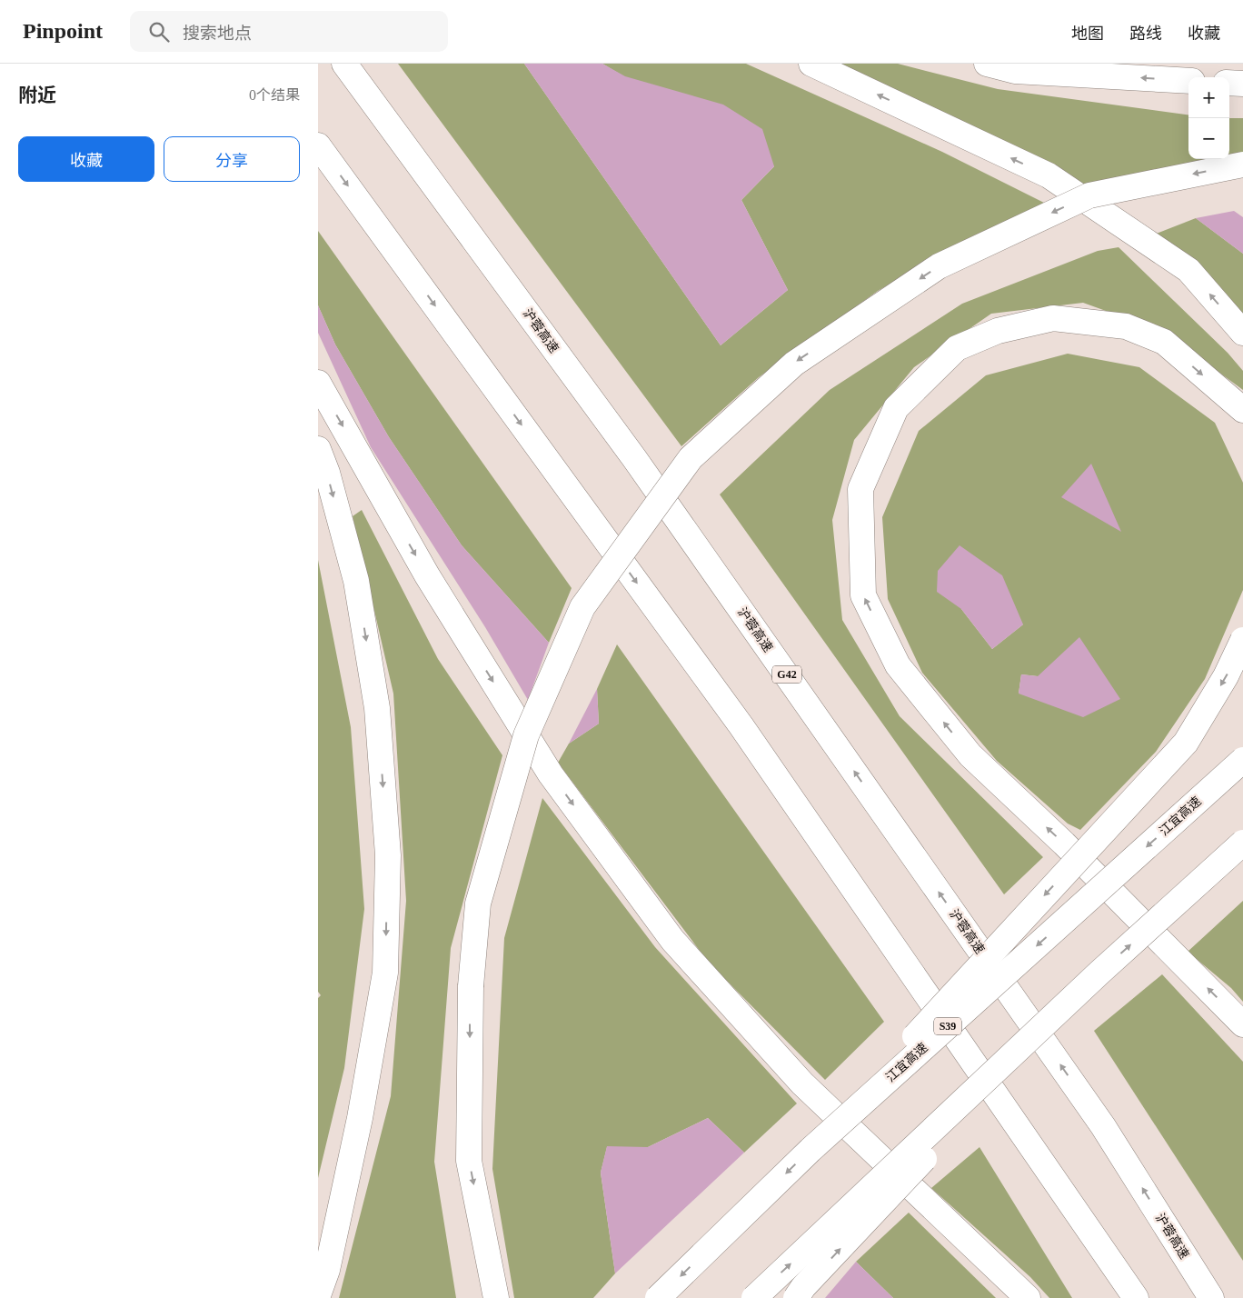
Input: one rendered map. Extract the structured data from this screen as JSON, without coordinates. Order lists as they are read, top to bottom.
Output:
{
  "streets": {
    "highway": [
      "沪蓉高速",
      "G42",
      "江宜高速",
      "S39"
    ]
  },
  "page": {
    "header": "Pinpoint",
    "search": "搜索地点",
    "nav": ["地图", "路线", "收藏"],
    "heading": ["附近", "0个结果"],
    "map_buttons": ["+", "−"],
    "buttons": ["收藏", "分享"]
  }
}
